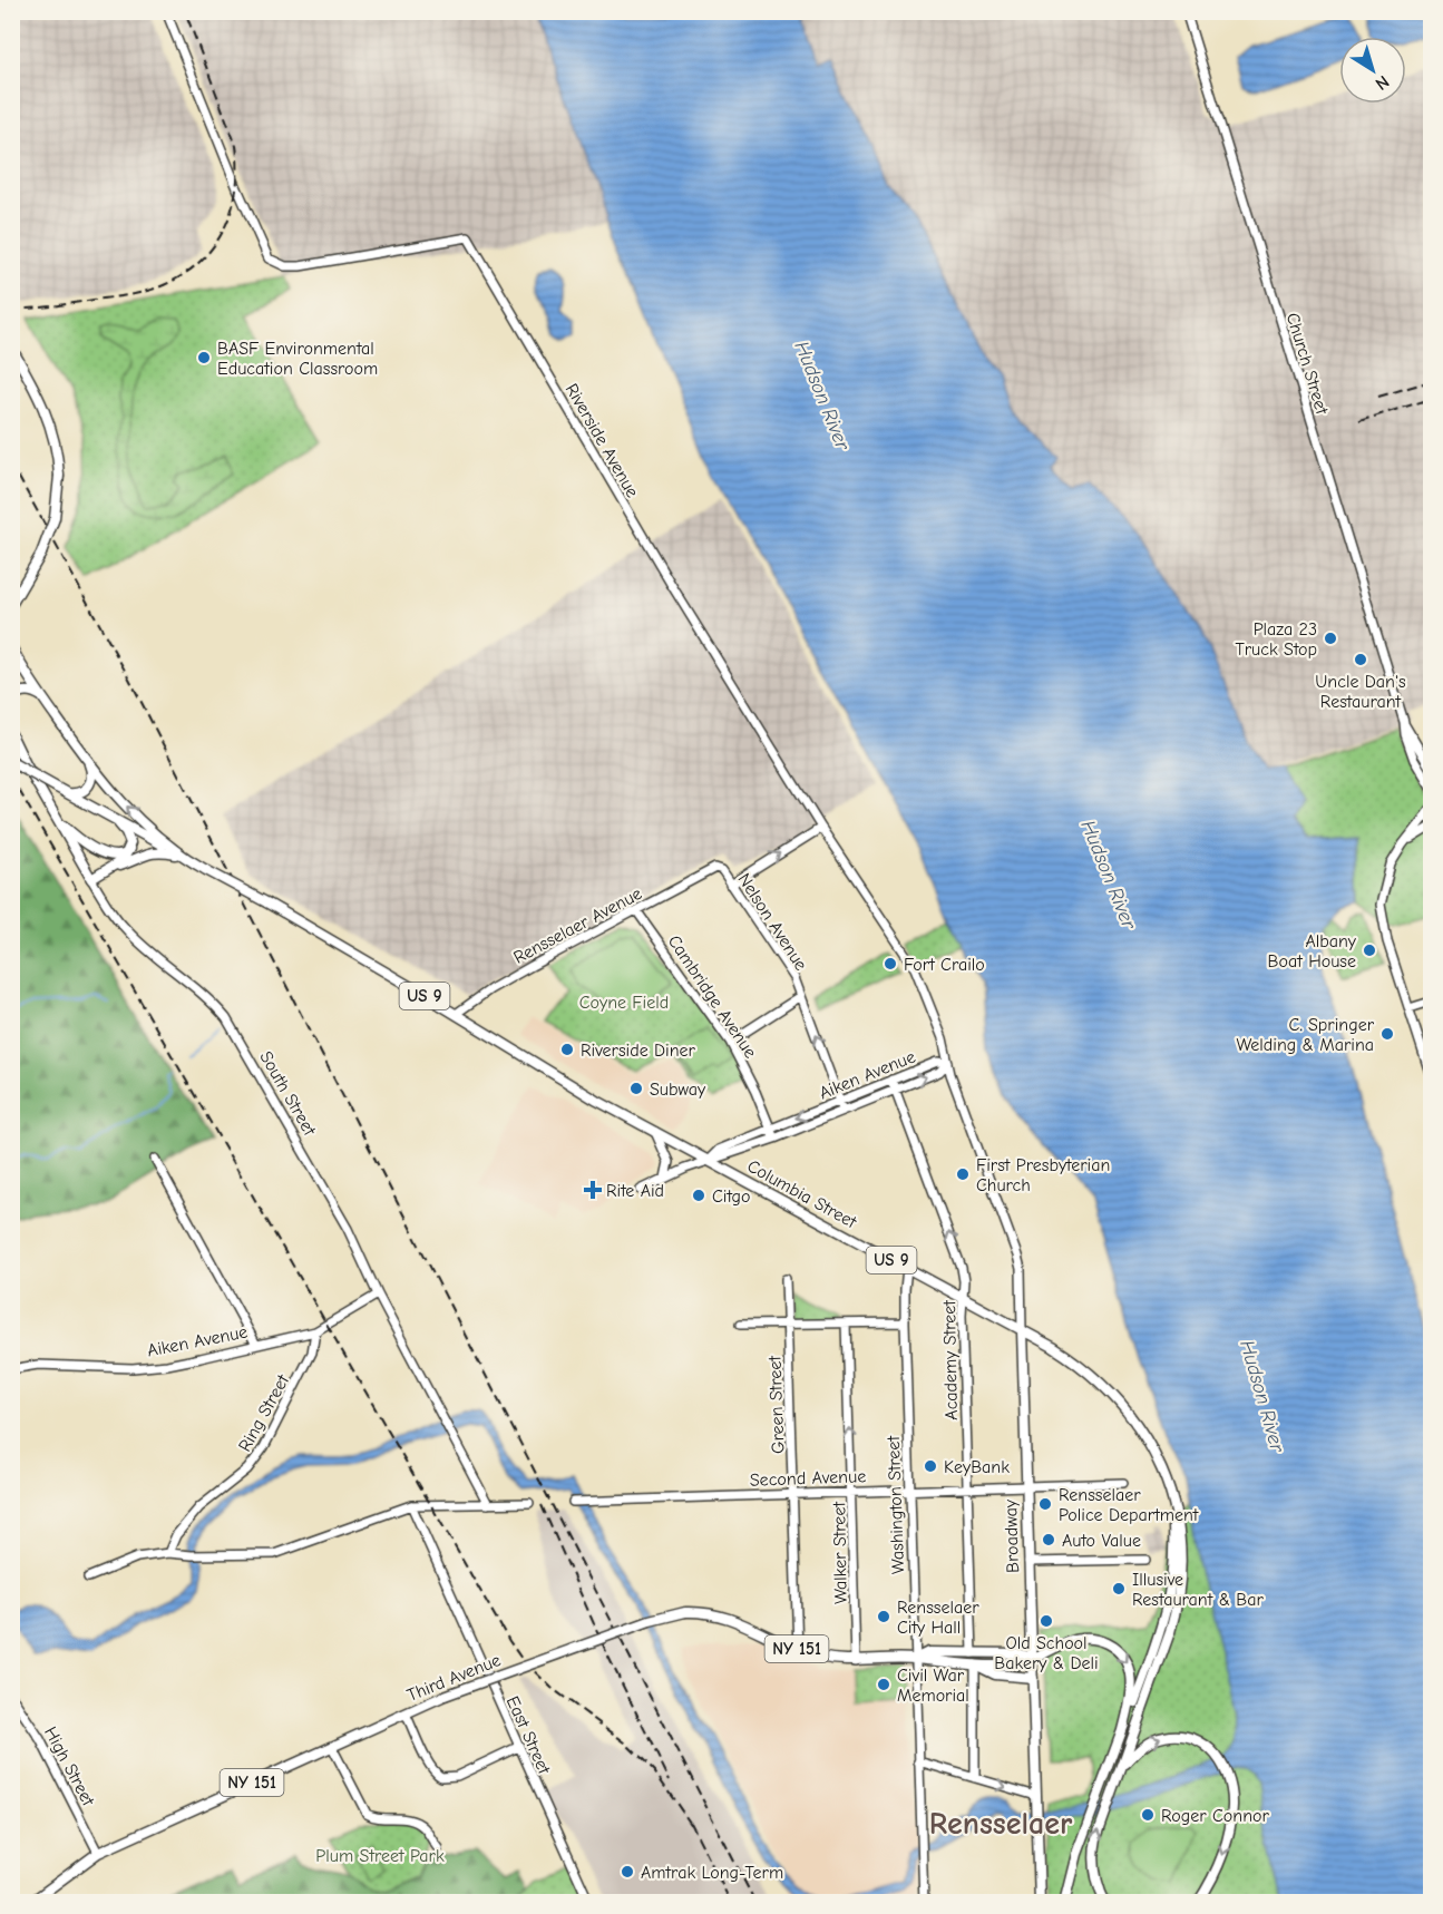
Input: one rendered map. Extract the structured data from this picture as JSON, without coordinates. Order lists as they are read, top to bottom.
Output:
{
  "streets": {
    "main road": [
      "US 9",
      "South Street",
      "Columbia Street",
      "Broadway",
      "NY 151",
      "Third Avenue"
    ],
    "street": [
      "Church Street",
      "Riverside Avenue",
      "Nelson Avenue",
      "Rensselaer Avenue",
      "Cambridge Avenue",
      "Aiken Avenue",
      "Academy Street",
      "Green Street",
      "Ring Street",
      "Second Avenue",
      "Washington Street",
      "Walker Street",
      "East Street",
      "High Street"
    ]
  },
  "crossings": [
    ["Riverside Avenue", "Aiken Avenue"],
    ["Riverside Avenue", "Broadway"],
    ["Nelson Avenue", "Rensselaer Avenue"],
    ["Nelson Avenue", "Aiken Avenue"],
    ["Rensselaer Avenue", "US 9"],
    ["Rensselaer Avenue", "Cambridge Avenue"],
    ["US 9", "Aiken Avenue"],
    ["US 9", "Columbia Street"],
    ["US 9", "Broadway"],
    ["Cambridge Avenue", "Aiken Avenue"],
    ["Aiken Avenue", "South Street"],
    ["Aiken Avenue", "Columbia Street"],
    ["Aiken Avenue", "Academy Street"],
    ["Aiken Avenue", "Ring Street"],
    ["Aiken Avenue", "Broadway"],
    ["Columbia Street", "Academy Street"],
    ["Columbia Street", "Washington Street"],
    ["Columbia Street", "Broadway"],
    ["Academy Street", "Second Avenue"],
    ["Academy Street", "Third Avenue"],
    ["Green Street", "Second Avenue"],
    ["Green Street", "Third Avenue"],
    ["Second Avenue", "Washington Street"],
    ["Second Avenue", "Broadway"],
    ["Second Avenue", "Walker Street"],
    ["Washington Street", "Third Avenue"],
    ["Broadway", "Third Avenue"],
    ["Walker Street", "Third Avenue"],
    ["Third Avenue", "High Street"]
  ],
  "one_way": ["Nelson Avenue", "Academy Street", "Walker Street"],
  "districts": ["Rensselaer"],
  "water": ["Hudson River"],
  "parks": ["Coyne Field", "Plum Street Park"],
  "places": {
    "other": [
      "BASF Environmental Education Classroom",
      "Plaza 23 Truck Stop",
      "Uncle Dan's Restaurant",
      "Albany Boat House",
      "Fort Crailo",
      "C. Springer Welding & Marina",
      "Riverside Diner",
      "Subway",
      "First Presbyterian Church",
      "Citgo",
      "KeyBank",
      "Rensselaer Police Department",
      "Auto Value",
      "Illusive Restaurant & Bar",
      "Rensselaer City Hall",
      "Old School Bakery & Deli",
      "Civil War Memorial",
      "Roger Connor",
      "Amtrak Long-Term"
    ],
    "health": ["Rite Aid"]
  },
  "north": "bottom right"
}
